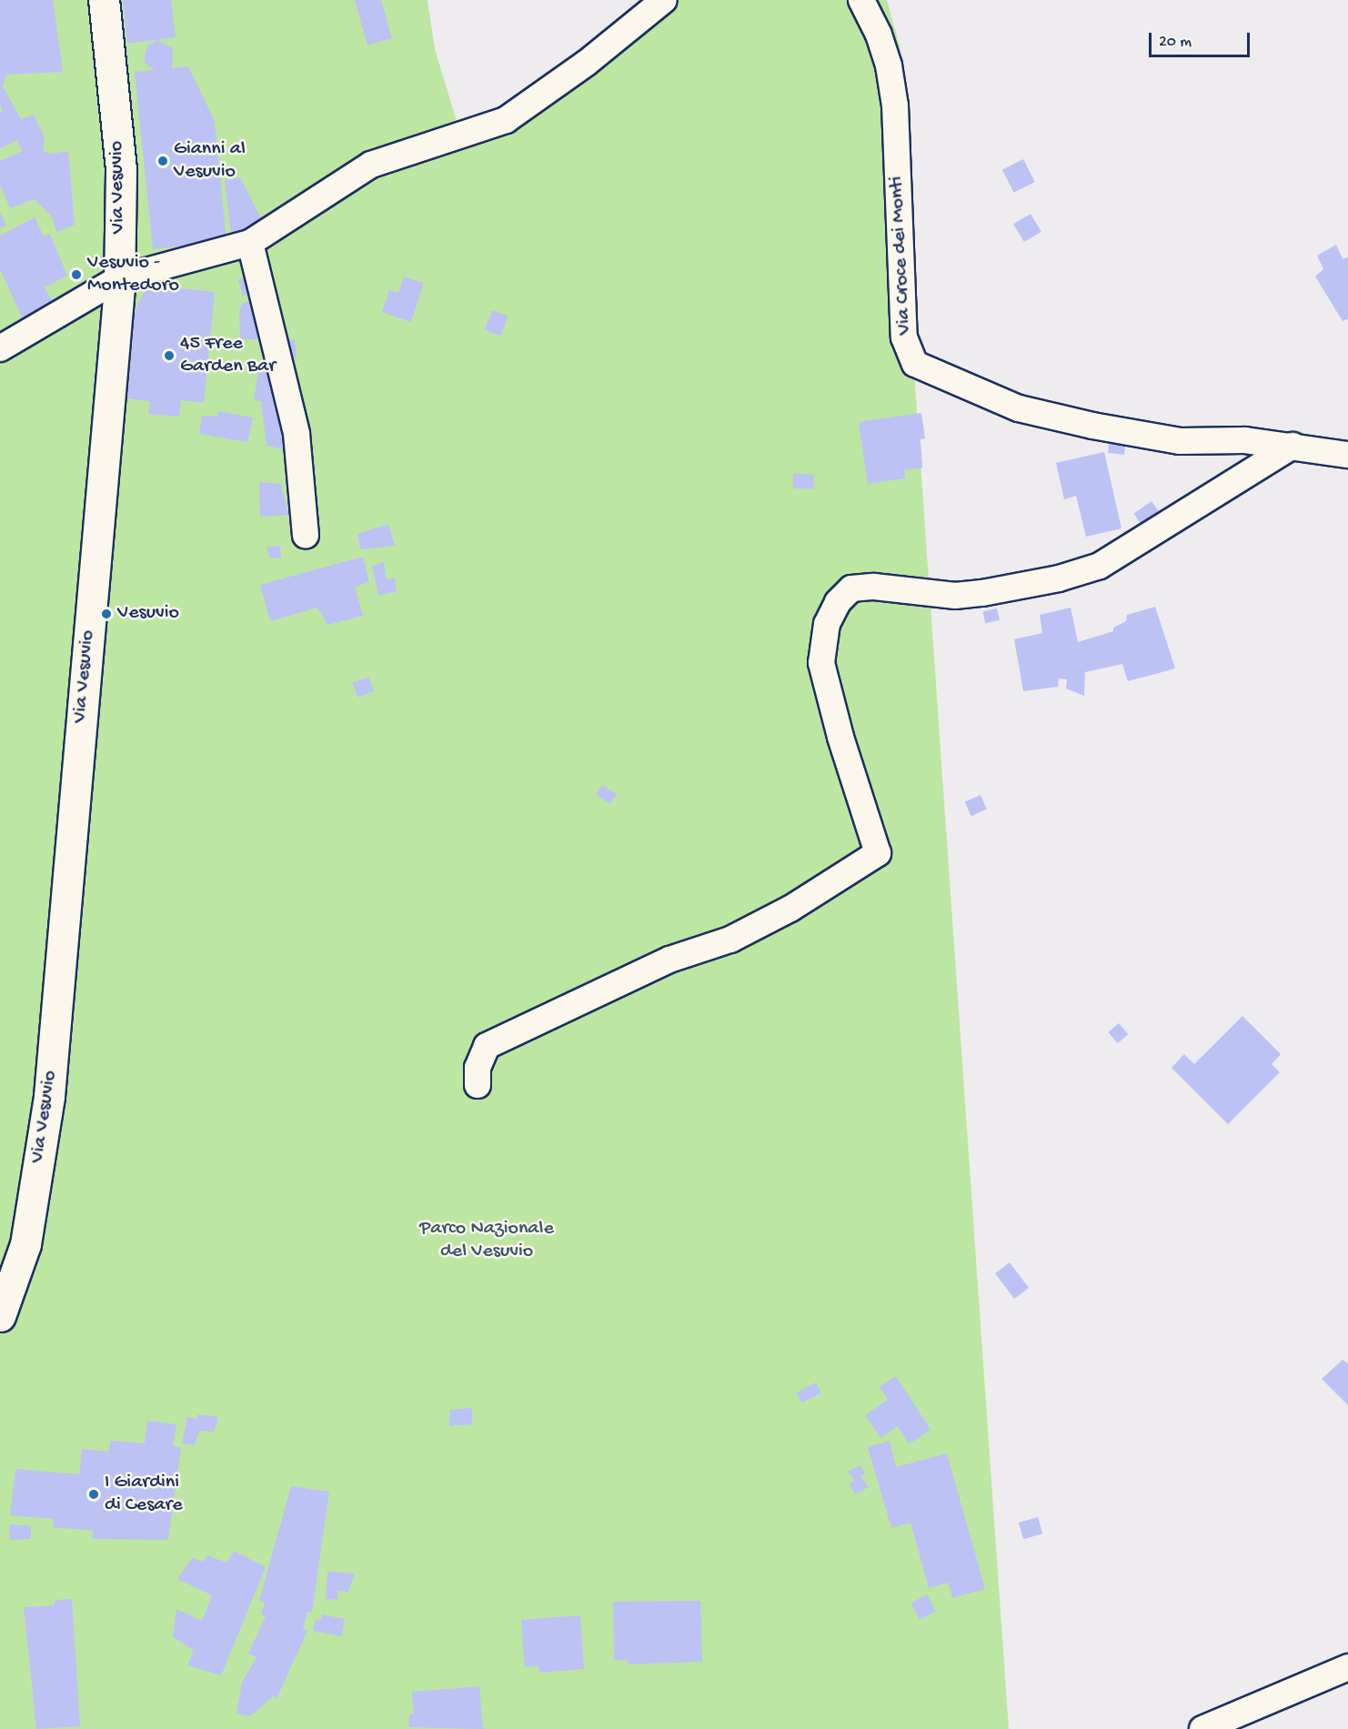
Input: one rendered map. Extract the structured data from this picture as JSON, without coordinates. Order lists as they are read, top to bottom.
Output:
{
  "streets": {
    "street": ["Via Vesuvio", "Via Croce dei Monti"]
  },
  "parks": ["Parco Nazionale del Vesuvio"],
  "places": [
    "Gianni al Vesuvio",
    "Vesuvio - Montedoro",
    "45 Free Garden Bar",
    "Vesuvio",
    "I Giardini di Cesare"
  ],
  "scale_bar": "20 m"
}
